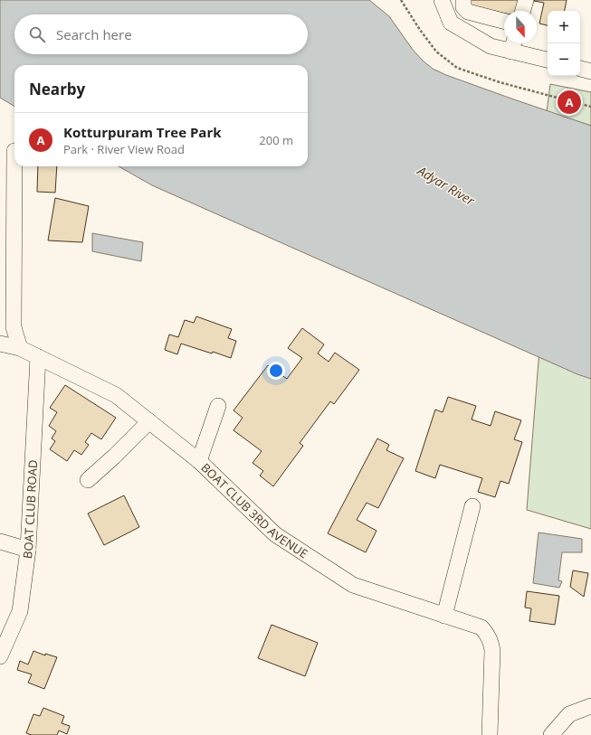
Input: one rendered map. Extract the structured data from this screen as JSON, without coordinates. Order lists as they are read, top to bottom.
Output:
{
  "streets": {
    "street": ["BOAT CLUB ROAD", "BOAT CLUB 3RD AVENUE"]
  },
  "crossings": [
    ["BOAT CLUB ROAD", "BOAT CLUB 3RD AVENUE"]
  ],
  "water": ["Adyar River"],
  "north": "bottom",
  "page": {
    "map_buttons": ["+", "−"],
    "search": "Search here",
    "heading": "Nearby",
    "pins": "A",
    "list": [
      {
        "mark": "A",
        "name": "Kotturpuram Tree Park",
        "note": "Park · River View Road",
        "value": "200 m"
      }
    ]
  }
}
